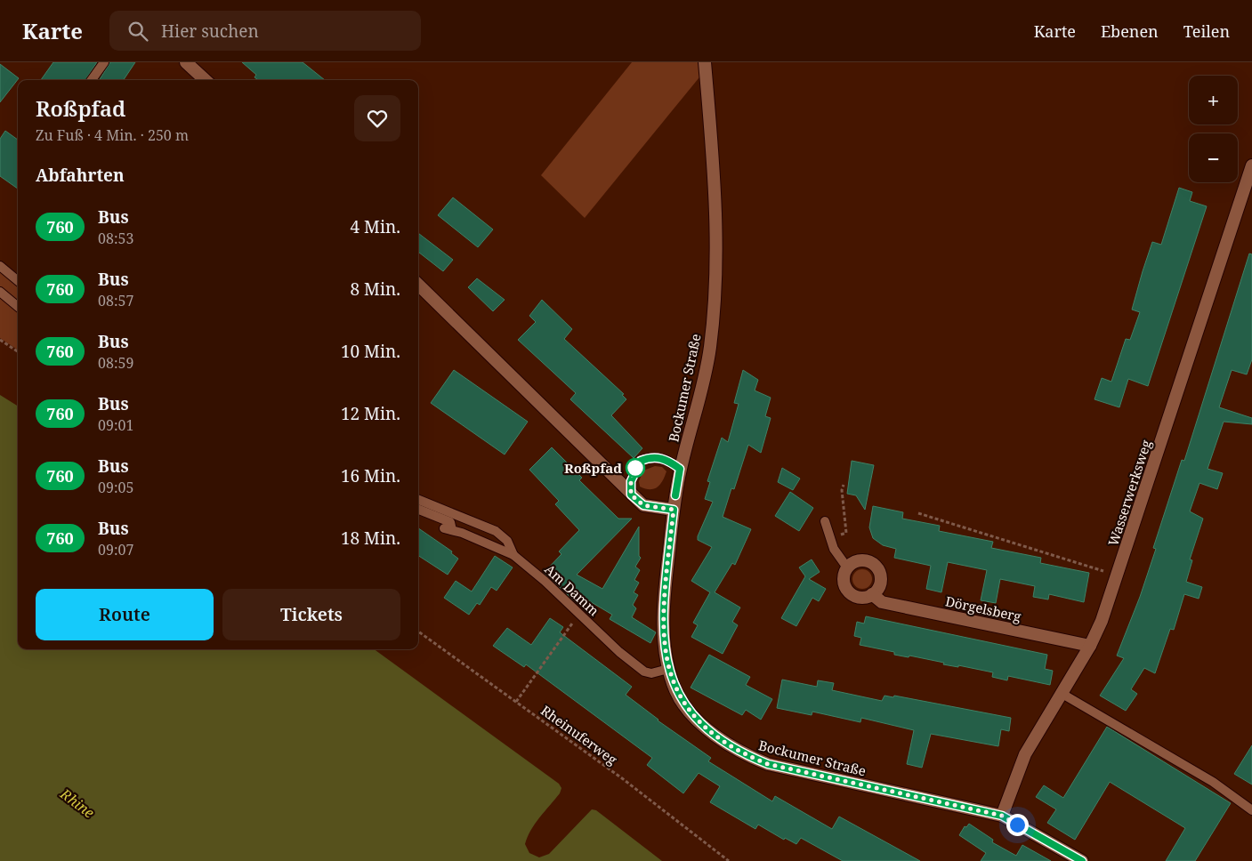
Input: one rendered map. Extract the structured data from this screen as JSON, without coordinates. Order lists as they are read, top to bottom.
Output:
{
  "streets": {
    "street": ["Bockumer Straße", "Wasserwerksweg", "Dörgelsberg"],
    "lane": ["Am Damm"],
    "path": ["Rheinuferweg"]
  },
  "crossings": [
    ["Bockumer Straße", "Wasserwerksweg"],
    ["Bockumer Straße", "Am Damm"],
    ["Wasserwerksweg", "Dörgelsberg"]
  ],
  "water": ["Rhine"],
  "places": ["Roßpfad"],
  "lines": ["bus line 760"],
  "page": {
    "header": "Karte",
    "search": "Hier suchen",
    "nav": ["Karte", "Ebenen", "Teilen"],
    "map_buttons": ["+", "−"],
    "heading": [
      ["Roßpfad", "Zu Fuß · 4 Min. · 250 m"],
      "Abfahrten"
    ],
    "list": [
      {
        "mark": "760",
        "name": "Bus",
        "note": "08:53",
        "value": "4 Min."
      },
      {
        "mark": "760",
        "name": "Bus",
        "note": "08:57",
        "value": "8 Min."
      },
      {
        "mark": "760",
        "name": "Bus",
        "note": "08:59",
        "value": "10 Min."
      },
      {
        "mark": "760",
        "name": "Bus",
        "note": "09:01",
        "value": "12 Min."
      },
      {
        "mark": "760",
        "name": "Bus",
        "note": "09:05",
        "value": "16 Min."
      },
      {
        "mark": "760",
        "name": "Bus",
        "note": "09:07",
        "value": "18 Min."
      }
    ],
    "buttons": ["Route", "Tickets"]
  }
}
